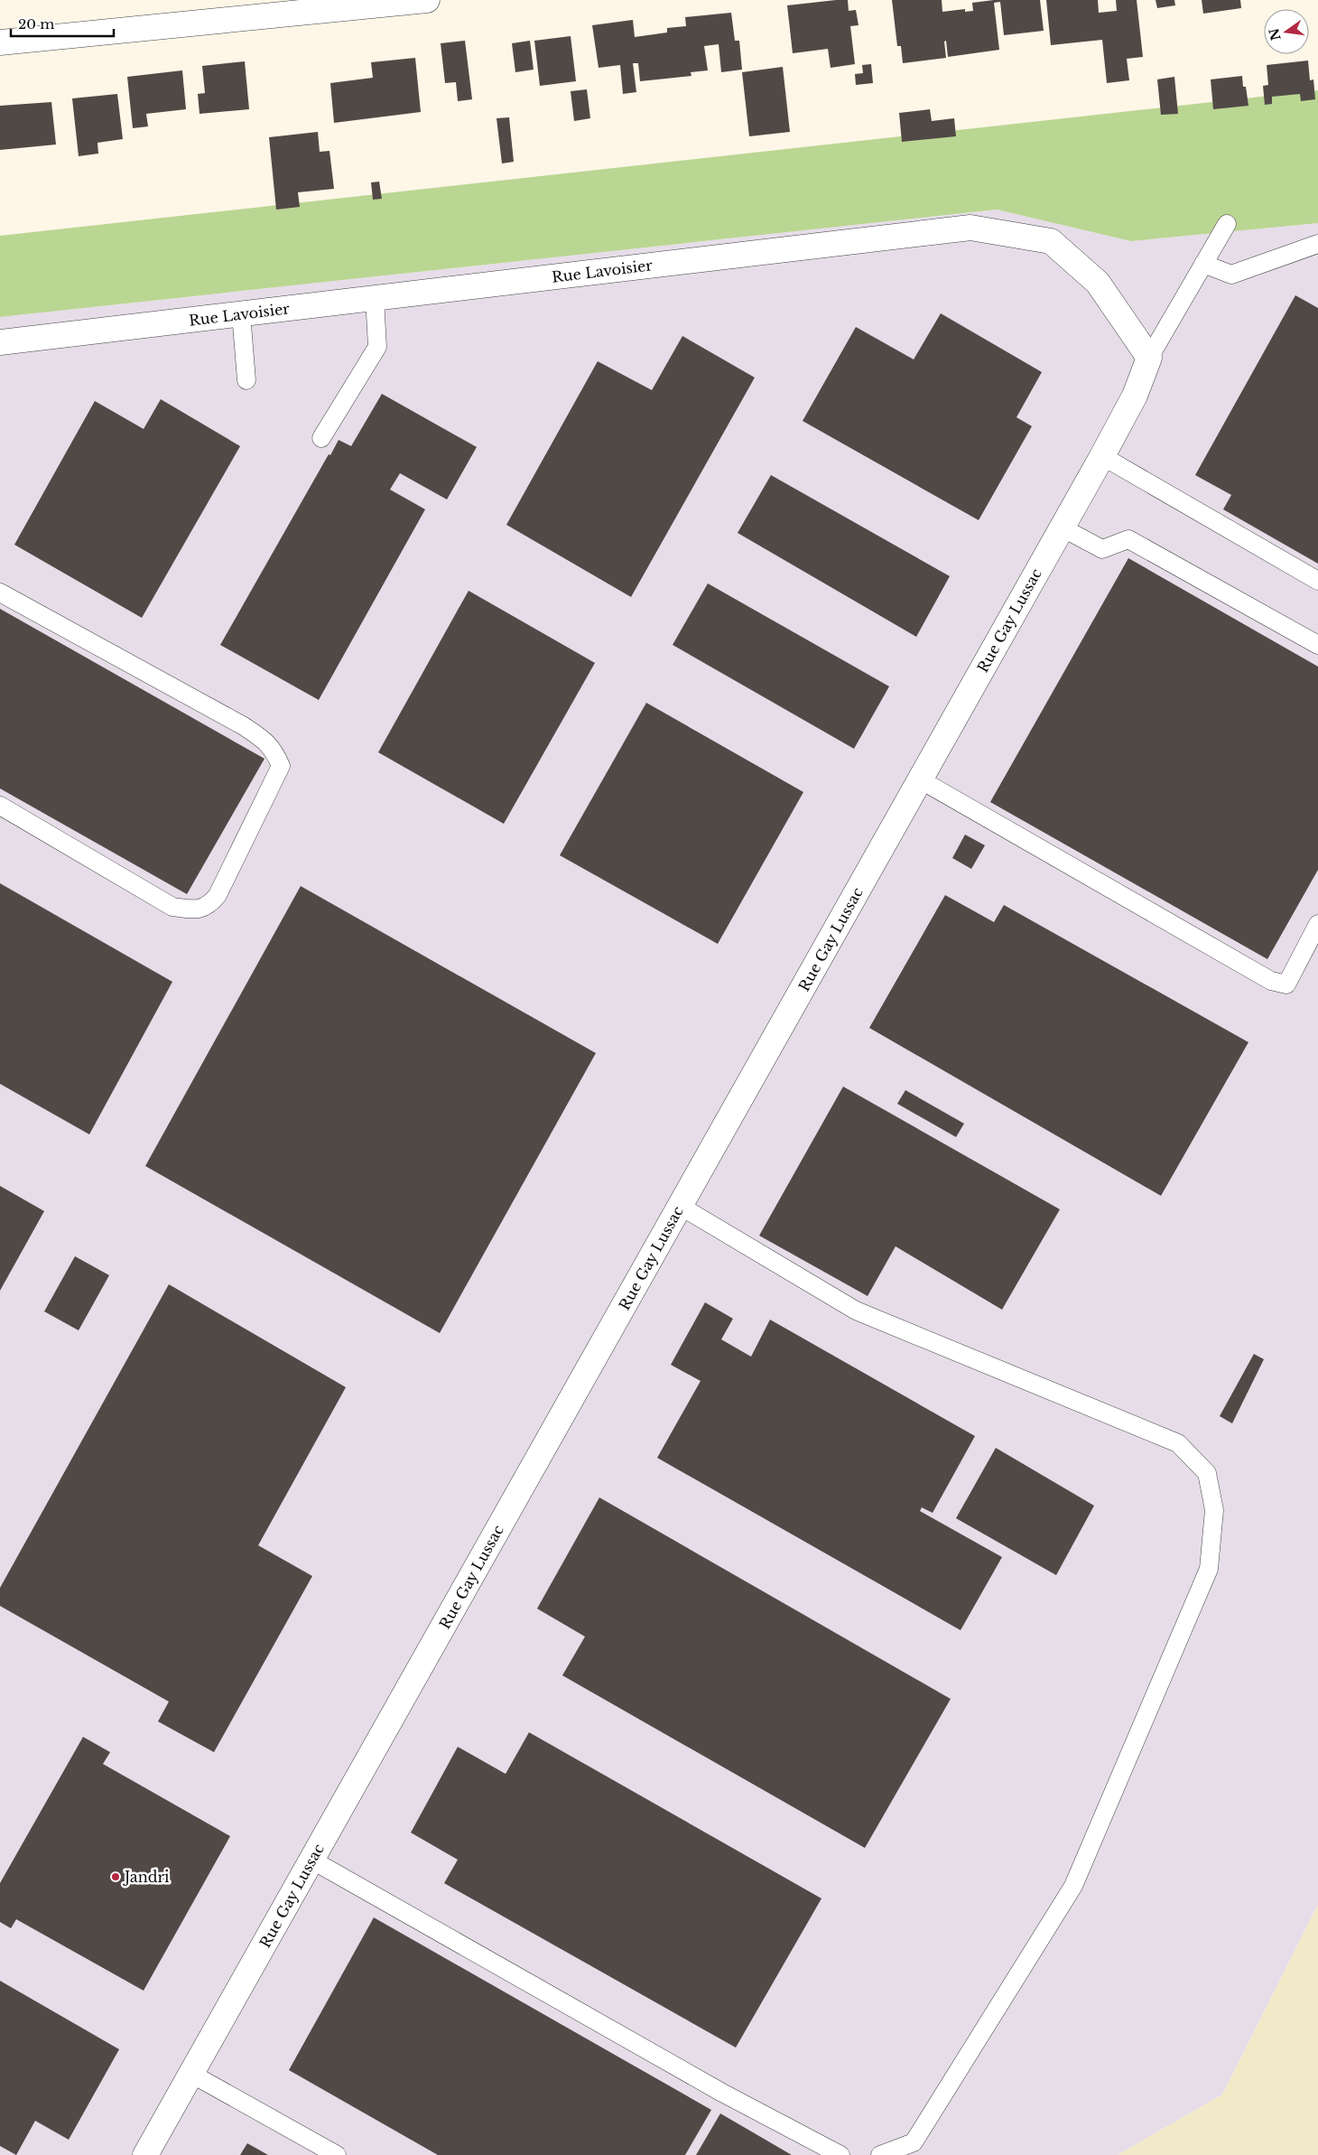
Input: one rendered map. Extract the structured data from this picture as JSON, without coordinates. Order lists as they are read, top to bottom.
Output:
{
  "streets": {
    "street": ["Rue Lavoisier", "Rue Gay Lussac"]
  },
  "crossings": [
    ["Rue Lavoisier", "Rue Gay Lussac"]
  ],
  "places": ["Jandri"],
  "scale_bar": "20 m",
  "north": "left"
}
